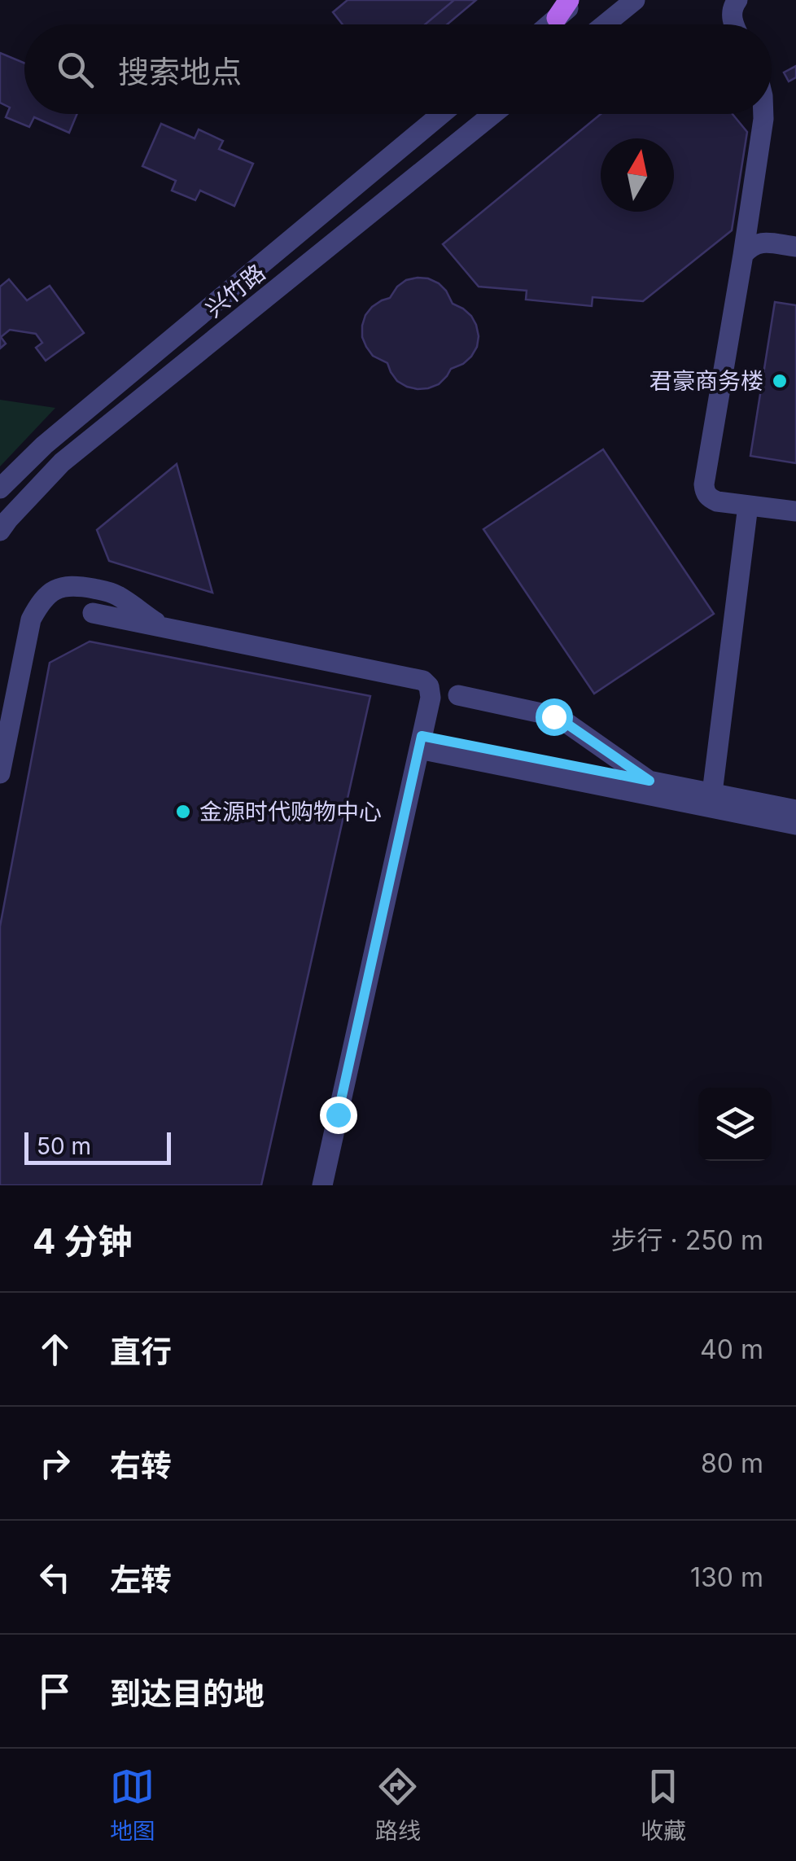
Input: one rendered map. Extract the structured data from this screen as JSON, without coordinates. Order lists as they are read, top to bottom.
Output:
{
  "streets": {
    "street": ["兴竹路"]
  },
  "places": ["君豪商务楼", "金源时代购物中心"],
  "scale_bar": "50 m",
  "north": "top",
  "page": {
    "search": "搜索地点",
    "scale": "50 m",
    "heading": ["4 分钟", "步行 · 250 m"],
    "list": [
      ["直行", "40 m"],
      ["右转", "80 m"],
      ["左转", "130 m"],
      "到达目的地"
    ],
    "nav": ["地图", "路线", "收藏"]
  }
}
